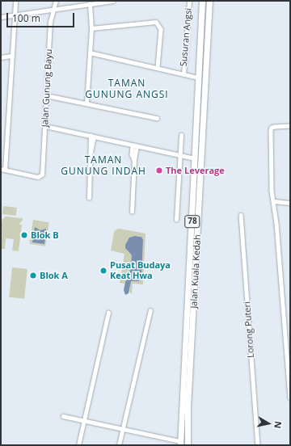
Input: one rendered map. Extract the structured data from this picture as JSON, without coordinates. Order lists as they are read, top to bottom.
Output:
{
  "streets": {
    "main road": ["78", "Jalan Kuala Kedah"],
    "street": ["Susuran Angsi", "Jalan Gunung Bayu", "Lorong Puteri"]
  },
  "districts": ["TAMAN GUNUNG ANGSI", "TAMAN GUNUNG INDAH"],
  "places": [
    "The Leverage",
    "Blok B",
    "Pusat Budaya Keat Hwa",
    "Blok A"
  ],
  "scale_bar": "100 m",
  "north": "right"
}
